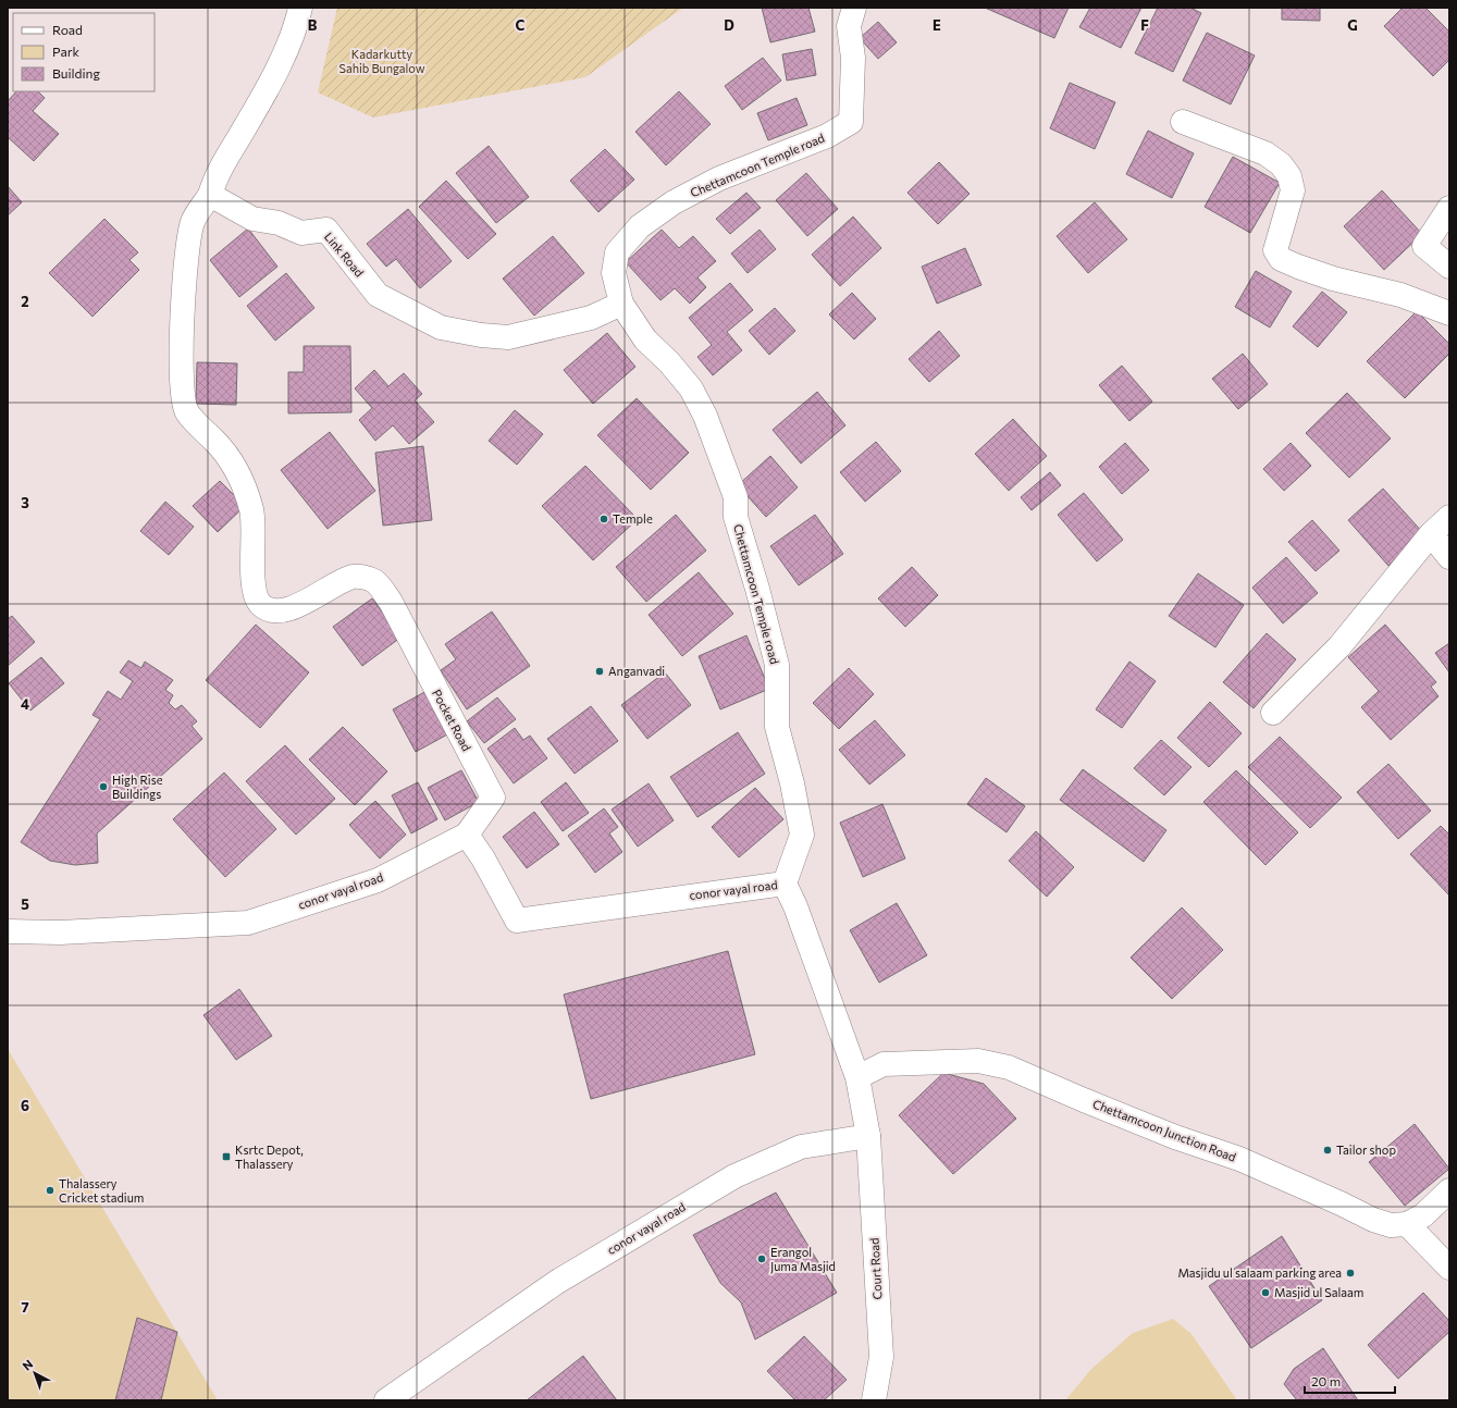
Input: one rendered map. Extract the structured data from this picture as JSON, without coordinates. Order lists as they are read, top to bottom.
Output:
{
  "streets": {
    "street": [
      "Chettamcoon Temple road",
      "Link Road",
      "Pocket Road",
      "conor vayal road",
      "Chettamcoon Junction Road",
      "Court Road"
    ]
  },
  "crossings": [
    ["Chettamcoon Temple road", "Link Road"],
    ["Chettamcoon Temple road", "conor vayal road"],
    ["Link Road", "Pocket Road"],
    ["Pocket Road", "conor vayal road"],
    ["conor vayal road", "Chettamcoon Junction Road"],
    ["conor vayal road", "Court Road"]
  ],
  "parks": ["Kadarkutty Sahib Bungalow"],
  "places": {
    "other": [
      "Temple",
      "Anganvadi",
      "High Rise Buildings",
      "Tailor shop",
      "Thalassery Cricket stadium",
      "Erangol Juma Masjid",
      "Masjidu ul salaam parking area",
      "Masjid ul Salaam"
    ],
    "transit": ["Ksrtc Depot, Thalassery"]
  },
  "legend": ["Road", "Park", "Building"],
  "scale_bar": "20 m",
  "north": "top left",
  "grid": {
    "columns": [
      "B",
      "C",
      "D",
      "E",
      "F",
      "G"
    ],
    "rows": [
      "2",
      "3",
      "4",
      "5",
      "6",
      "7"
    ]
  }
}
